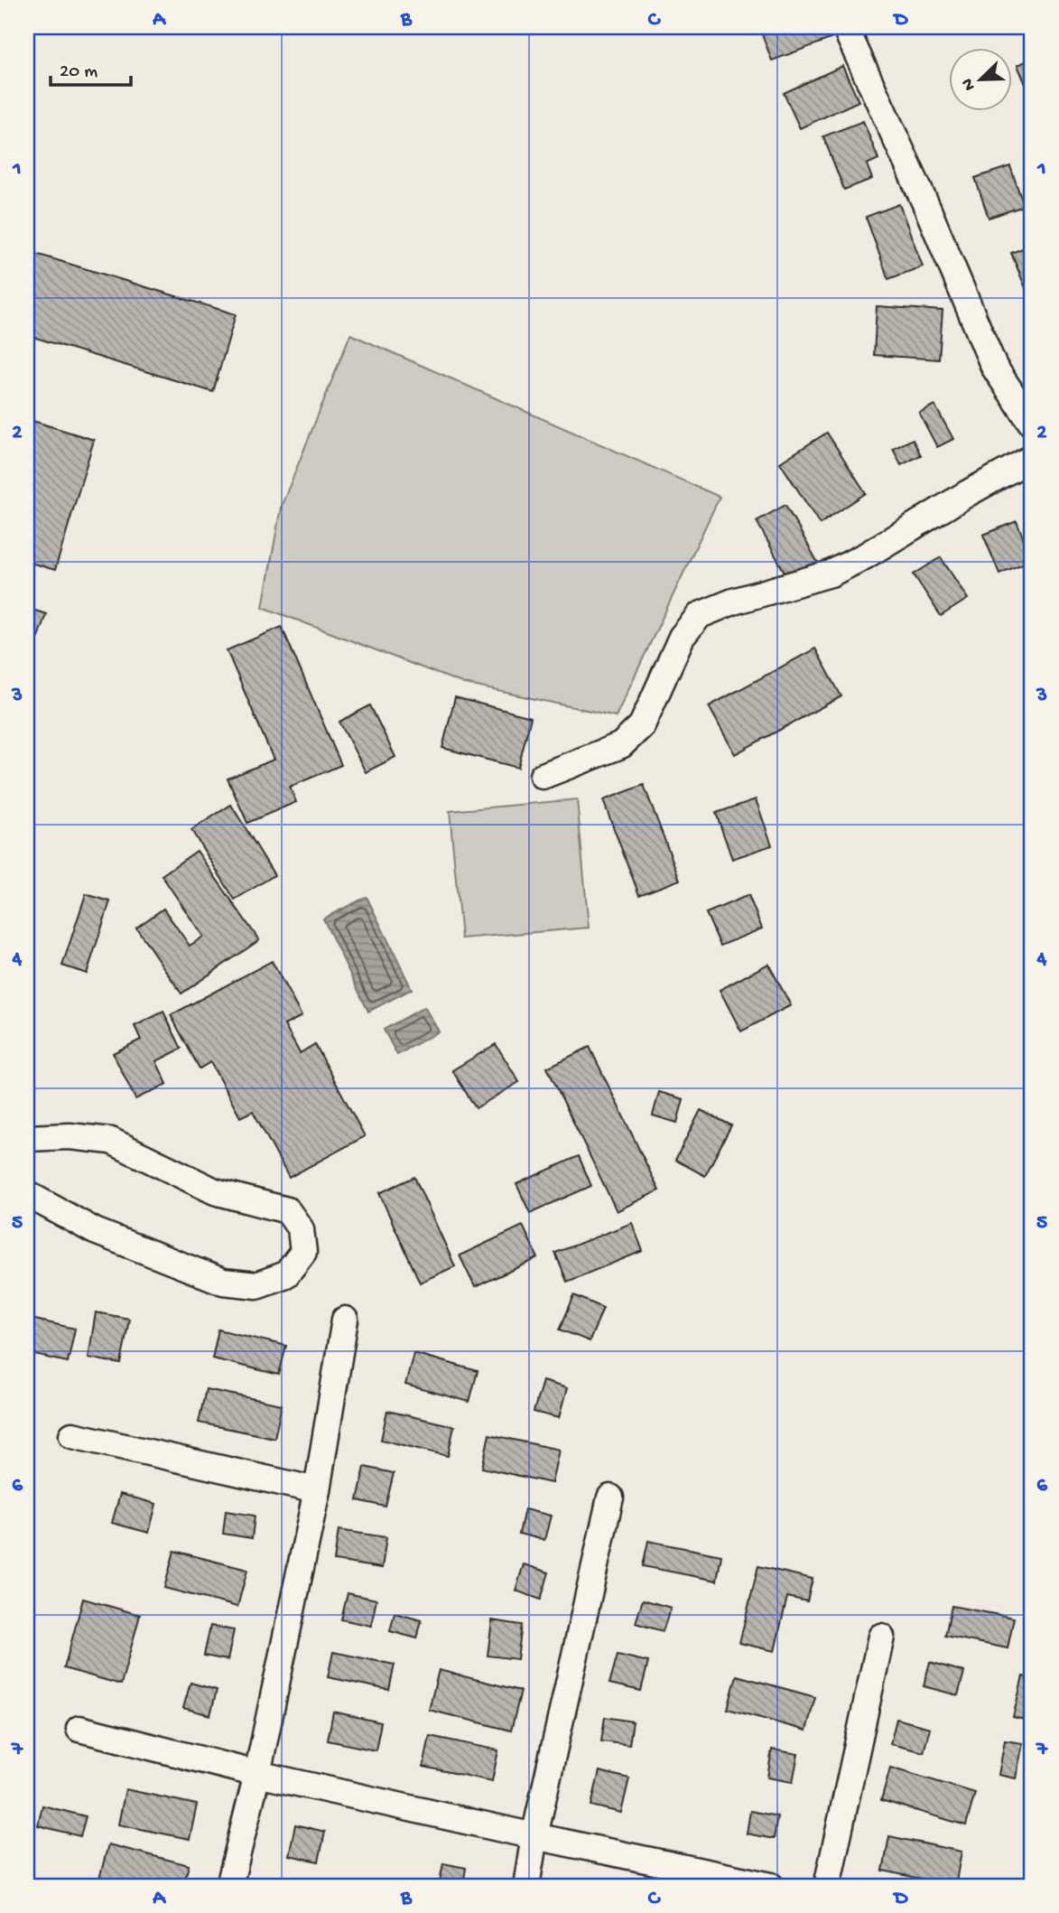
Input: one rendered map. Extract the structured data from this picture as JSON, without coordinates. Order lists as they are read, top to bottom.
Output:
{
  "scale_bar": "20 m",
  "north": "bottom left",
  "grid": {
    "columns": [
      "A",
      "B",
      "C",
      "D"
    ],
    "rows": [
      "1",
      "2",
      "3",
      "4",
      "5",
      "6",
      "7"
    ]
  }
}
